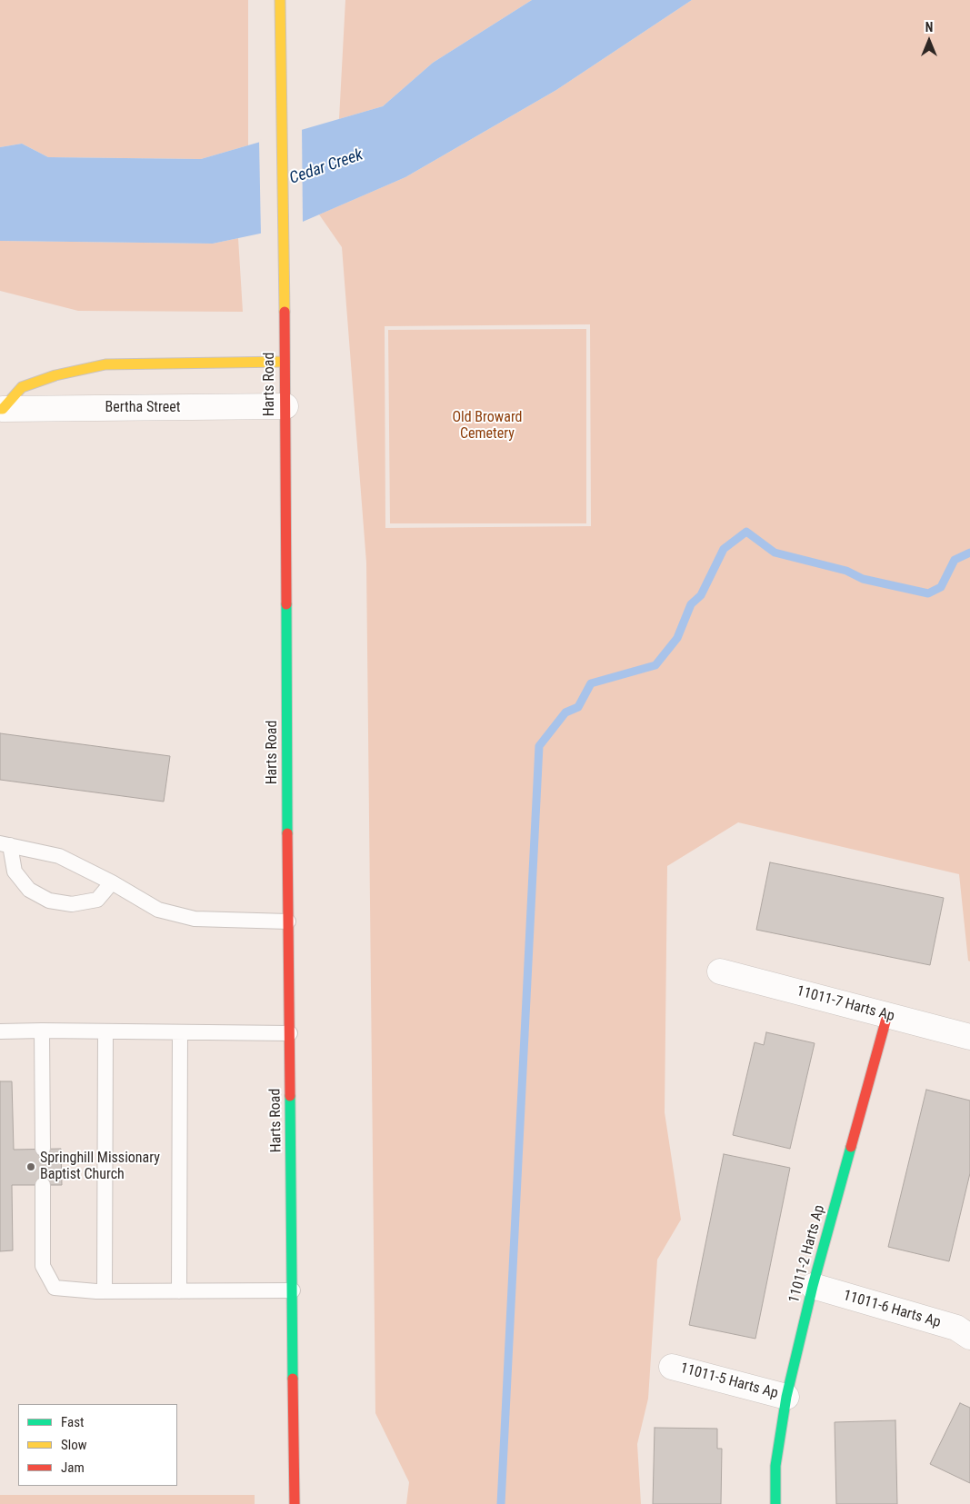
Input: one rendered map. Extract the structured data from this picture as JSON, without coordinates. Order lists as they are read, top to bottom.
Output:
{
  "streets": {
    "street": [
      "Harts Road",
      "Bertha Street",
      "11011-7 Harts Ap",
      "11011-2 Harts Ap",
      "11011-6 Harts Ap",
      "11011-5 Harts Ap"
    ]
  },
  "crossings": [
    ["Harts Road", "Bertha Street"],
    ["11011-7 Harts Ap", "11011-2 Harts Ap"],
    ["11011-2 Harts Ap", "11011-6 Harts Ap"],
    ["11011-2 Harts Ap", "11011-5 Harts Ap"]
  ],
  "water": ["Cedar Creek"],
  "parks": ["Old Broward Cemetery"],
  "places": ["Springhill Missionary Baptist Church"],
  "legend": ["Fast", "Slow", "Jam"],
  "north": "top"
}
